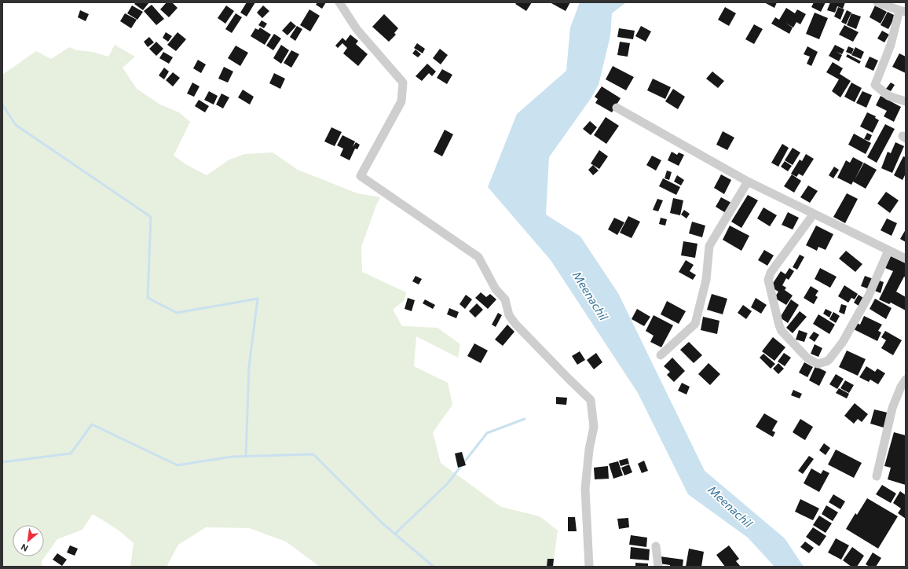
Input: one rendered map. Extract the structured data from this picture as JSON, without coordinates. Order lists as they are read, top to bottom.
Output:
{
  "water": ["Meenachil"],
  "north": "bottom left"
}
